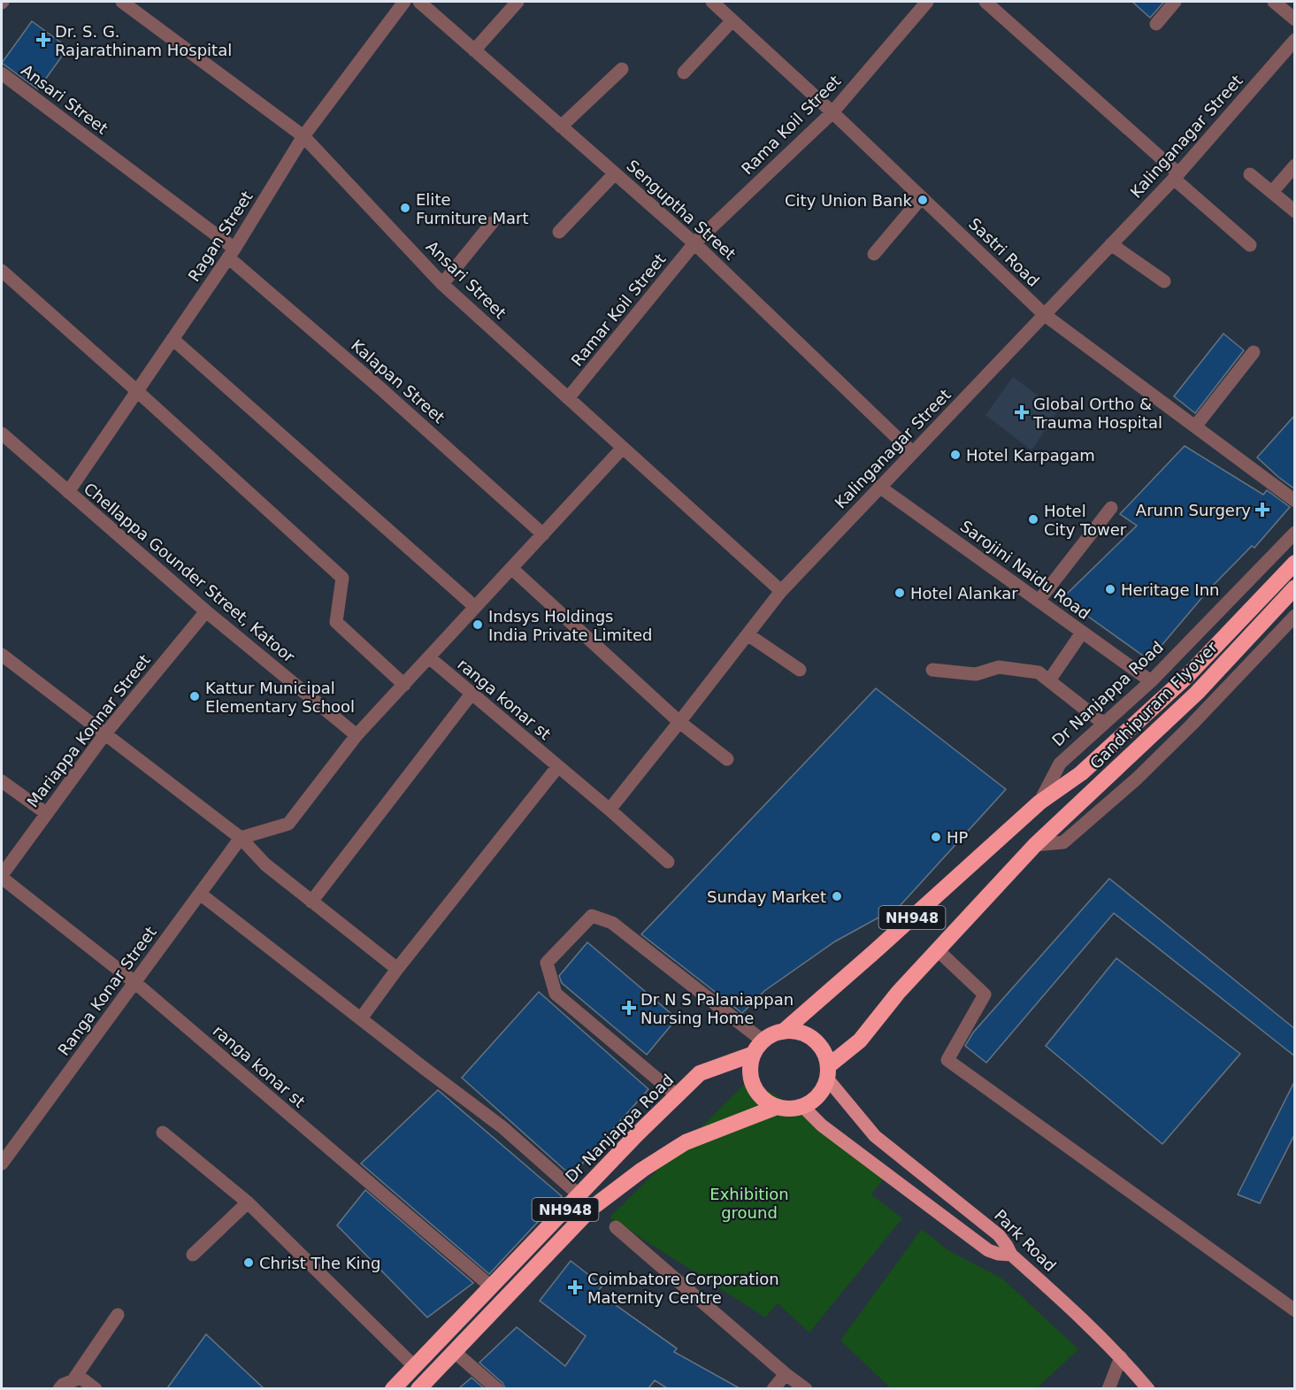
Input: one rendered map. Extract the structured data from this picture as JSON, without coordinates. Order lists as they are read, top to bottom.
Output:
{
  "streets": {
    "highway": ["Dr Nanjappa Road", "Gandhipuram Flyover", "NH948"],
    "main road": ["Park Road"],
    "street": [
      "Ansari Street",
      "Rama Koil Street",
      "Kalinganagar Street",
      "Senguptha Street",
      "Ragan Street",
      "Sastri Road",
      "Ramar Koil Street",
      "Kalapan Street",
      "Sarojini Naidu Road",
      "Chellappa Gounder Street, Katoor",
      "ranga konar st",
      "Mariappa Konnar Street",
      "Ranga Konar Street"
    ]
  },
  "crossings": [
    ["Ansari Street", "Kalinganagar Street"],
    ["Ansari Street", "Ragan Street"],
    ["Ansari Street", "Ramar Koil Street"],
    ["Ansari Street", "Kalapan Street"],
    ["Rama Koil Street", "Senguptha Street"],
    ["Rama Koil Street", "Sastri Road"],
    ["Rama Koil Street", "Ramar Koil Street"],
    ["Kalinganagar Street", "Senguptha Street"],
    ["Kalinganagar Street", "Sastri Road"],
    ["Kalinganagar Street", "Sarojini Naidu Road"],
    ["Senguptha Street", "Ramar Koil Street"],
    ["Ragan Street", "Kalapan Street"],
    ["Ragan Street", "Chellappa Gounder Street, Katoor"],
    ["Sarojini Naidu Road", "Dr Nanjappa Road"],
    ["Chellappa Gounder Street, Katoor", "Mariappa Konnar Street"],
    ["Dr Nanjappa Road", "ranga konar st"],
    ["Dr Nanjappa Road", "Gandhipuram Flyover"],
    ["Dr Nanjappa Road", "NH948"],
    ["Dr Nanjappa Road", "Park Road"],
    ["ranga konar st", "Mariappa Konnar Street"],
    ["ranga konar st", "Ranga Konar Street"],
    ["Gandhipuram Flyover", "NH948"],
    ["NH948", "Park Road"]
  ],
  "parks": ["Exhibition ground"],
  "places": {
    "health": [
      "Dr. S. G. Rajarathinam Hospital",
      "Global Ortho & Trauma Hospital",
      "Arunn Surgery",
      "Dr N S Palaniappan Nursing Home",
      "Coimbatore Corporation Maternity Centre"
    ],
    "other": [
      "City Union Bank",
      "Elite Furniture Mart",
      "Hotel Karpagam",
      "Hotel City Tower",
      "Heritage Inn",
      "Hotel Alankar",
      "Indsys Holdings India Private Limited",
      "Kattur Municipal Elementary School",
      "HP",
      "Sunday Market",
      "Christ The King"
    ]
  }
}
